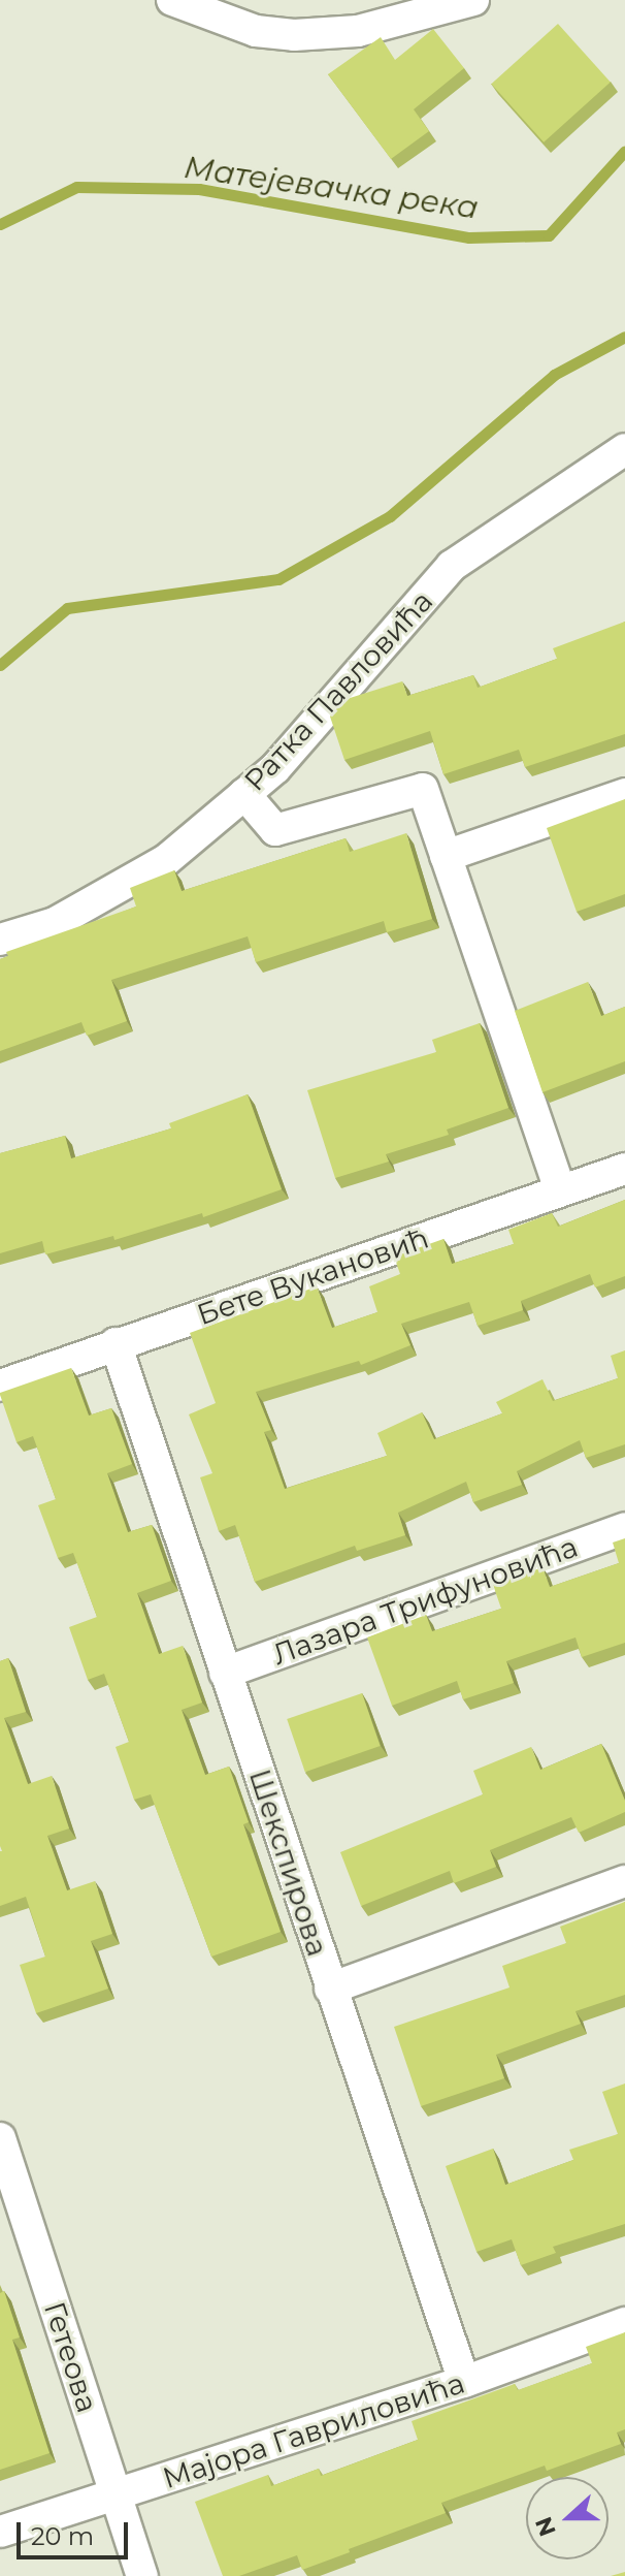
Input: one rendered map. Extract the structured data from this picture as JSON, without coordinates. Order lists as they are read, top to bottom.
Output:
{
  "streets": {
    "street": [
      "Ратка Павловића",
      "Бете Вукановић",
      "Лазара Трифуновића",
      "Шекспирова",
      "Гетеова",
      "Мајора Гавриловића"
    ]
  },
  "crossings": [
    ["Бете Вукановић", "Шекспирова"],
    ["Лазара Трифуновића", "Шекспирова"],
    ["Шекспирова", "Мајора Гавриловића"],
    ["Гетеова", "Мајора Гавриловића"]
  ],
  "water": ["Матејевачка река"],
  "scale_bar": "20 m",
  "north": "left"
}
